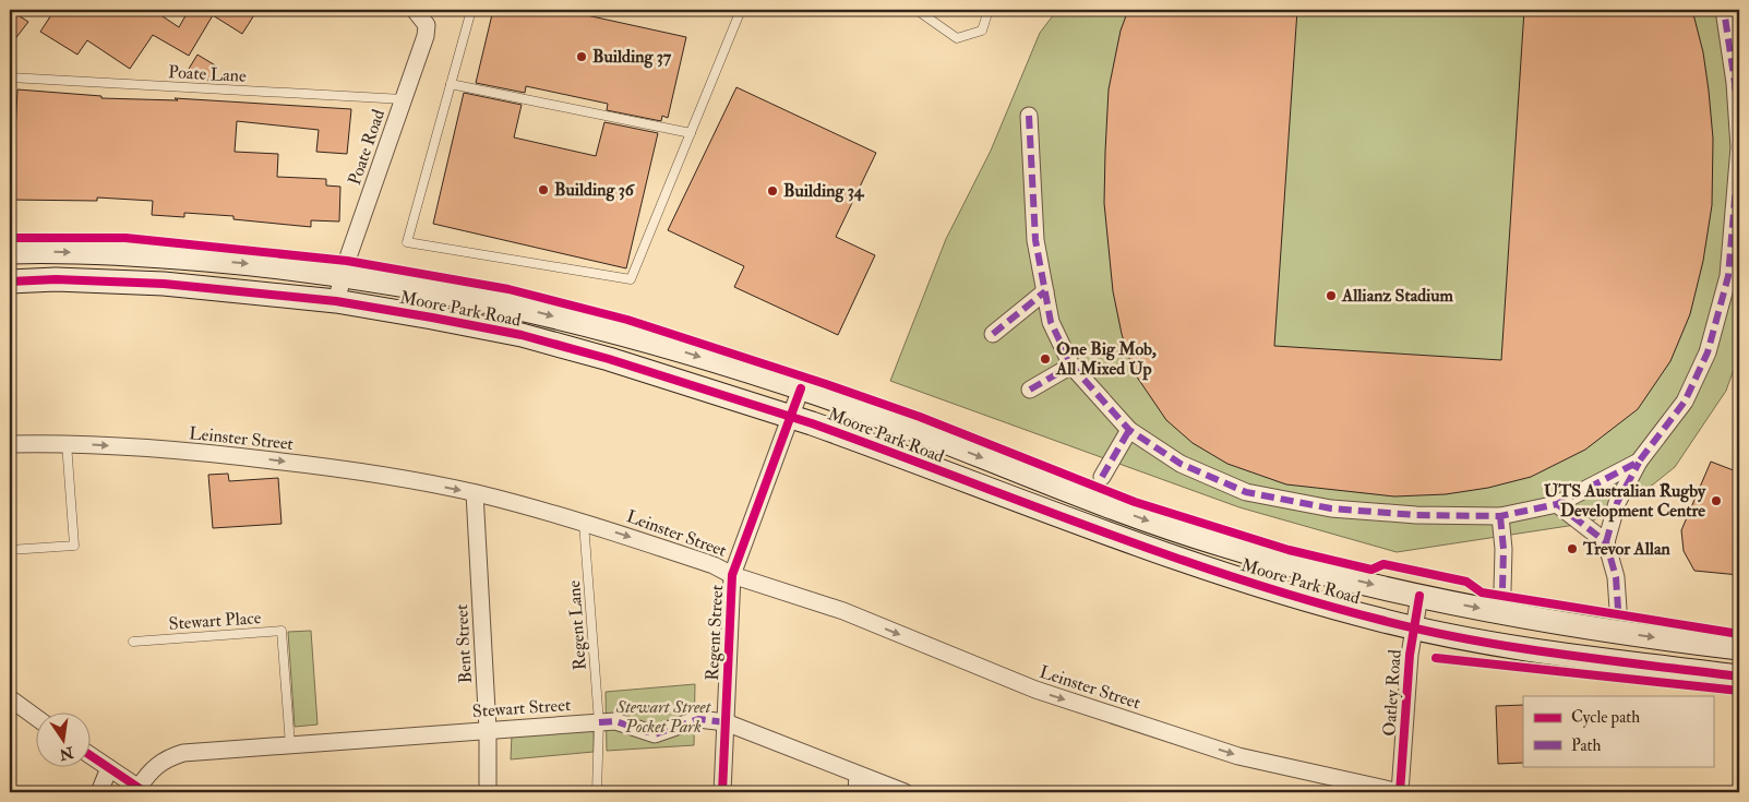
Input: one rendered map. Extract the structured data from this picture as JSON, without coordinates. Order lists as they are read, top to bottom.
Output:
{
  "streets": {
    "main road": ["Moore Park Road"],
    "street": [
      "Poate Road",
      "Leinster Street",
      "Regent Street",
      "Bent Street",
      "Oatley Road",
      "Stewart Street"
    ],
    "lane": ["Poate Lane", "Stewart Place", "Regent Lane"]
  },
  "crossings": [
    ["Poate Lane", "Poate Road"],
    ["Poate Road", "Moore Park Road"],
    ["Moore Park Road", "Regent Street"],
    ["Moore Park Road", "Oatley Road"],
    ["Leinster Street", "Regent Lane"],
    ["Leinster Street", "Regent Street"],
    ["Leinster Street", "Bent Street"],
    ["Leinster Street", "Oatley Road"],
    ["Stewart Place", "Stewart Street"],
    ["Regent Lane", "Stewart Street"],
    ["Regent Street", "Stewart Street"],
    ["Bent Street", "Stewart Street"]
  ],
  "one_way": ["Leinster Street"],
  "parks": ["Stewart Street Pocket Park"],
  "places": [
    "Building 37",
    "Building 36",
    "Building 34",
    "Allianz Stadium",
    "One Big Mob, All Mixed Up",
    "UTS Australian Rugby Development Centre",
    "Trevor Allan"
  ],
  "legend": ["Cycle path", "Path"],
  "north": "bottom"
}
